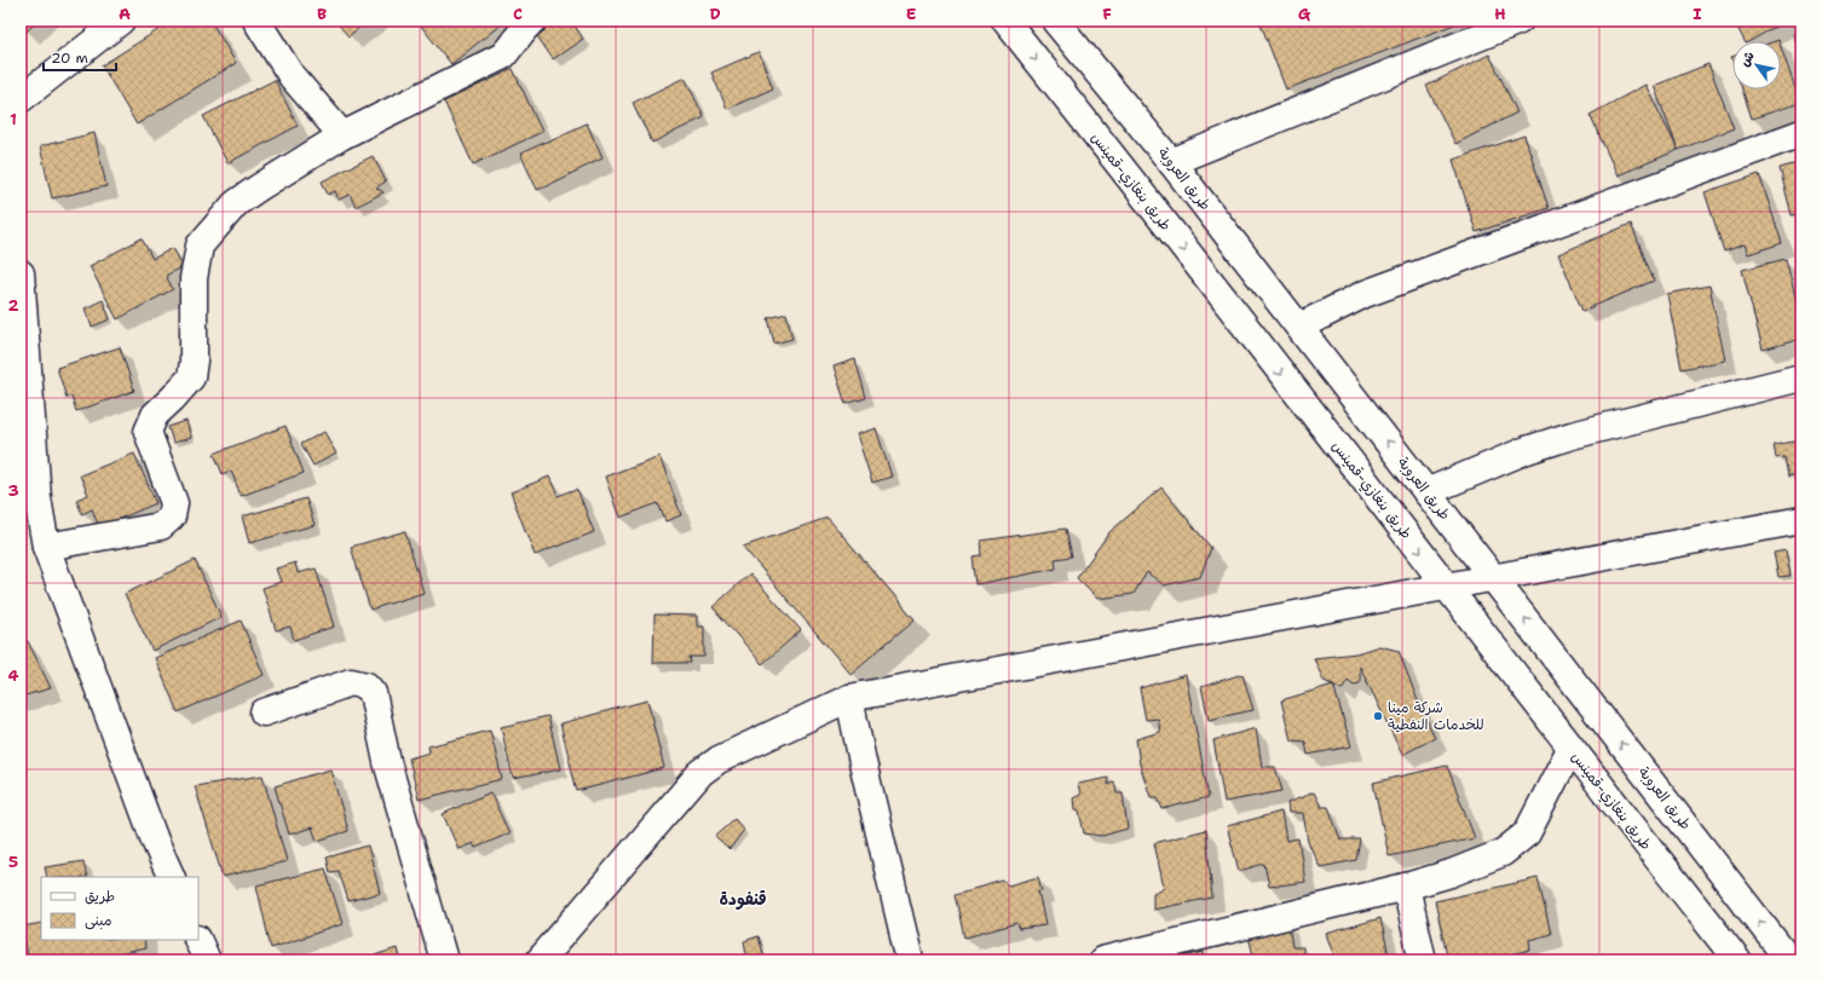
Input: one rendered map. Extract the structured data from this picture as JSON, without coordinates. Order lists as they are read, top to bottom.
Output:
{
  "streets": {
    "street": ["طريق العروبة", "طريق بنغازي-قمينس"]
  },
  "one_way": ["طريق العروبة", "طريق بنغازي-قمينس"],
  "districts": ["قنفودة"],
  "places": ["شركة مينا للخدمات النفطية"],
  "legend": ["طريق", "مبنى"],
  "scale_bar": "20 m",
  "north": "top left",
  "grid": {
    "columns": [
      "A",
      "B",
      "C",
      "D",
      "E",
      "F",
      "G",
      "H",
      "I"
    ],
    "rows": [
      "1",
      "2",
      "3",
      "4",
      "5"
    ]
  }
}
